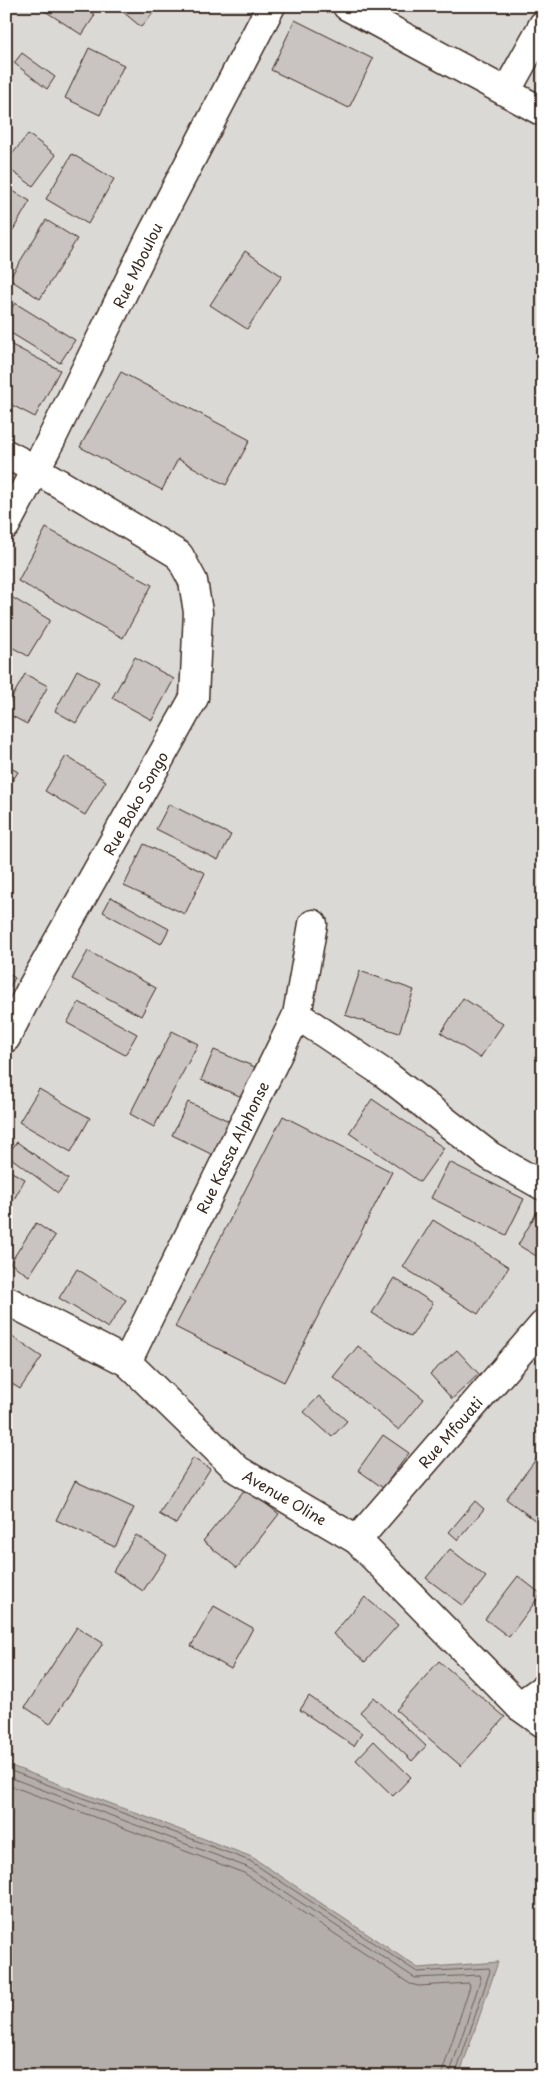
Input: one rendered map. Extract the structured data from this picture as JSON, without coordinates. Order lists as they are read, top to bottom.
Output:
{
  "streets": {
    "street": [
      "Rue Mboulou",
      "Rue Boko Songo",
      "Rue Kassa Alphonse",
      "Rue Mfouati",
      "Avenue Oline"
    ]
  },
  "crossings": [
    ["Rue Mboulou", "Rue Boko Songo"],
    ["Rue Kassa Alphonse", "Avenue Oline"],
    ["Rue Mfouati", "Avenue Oline"]
  ]
}
